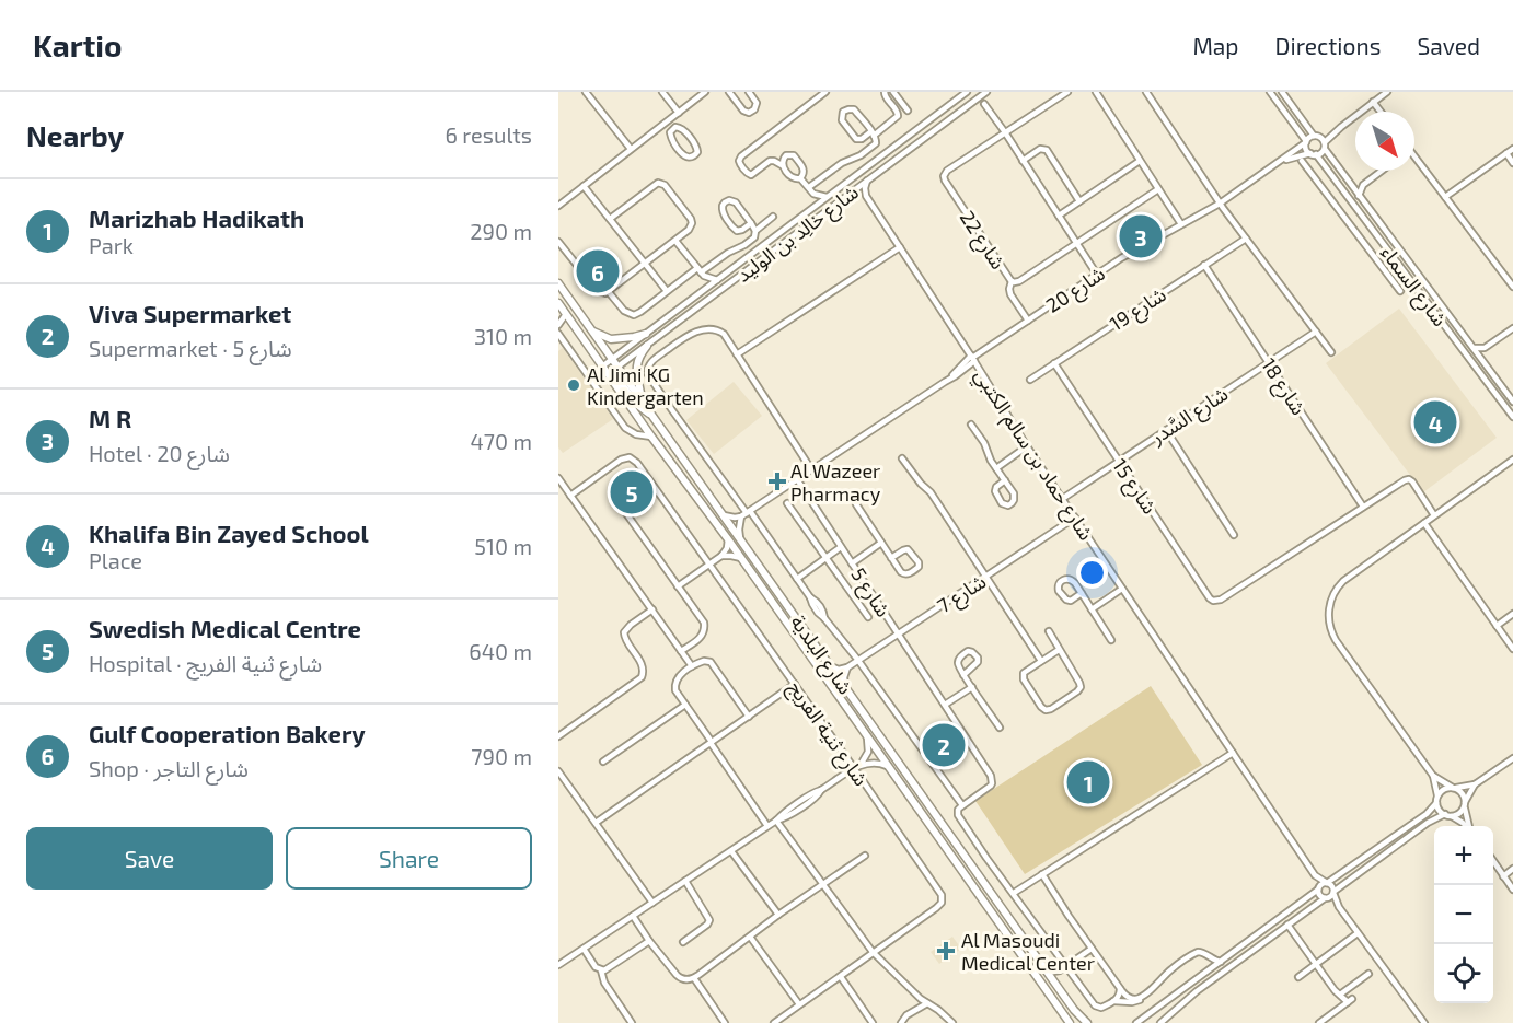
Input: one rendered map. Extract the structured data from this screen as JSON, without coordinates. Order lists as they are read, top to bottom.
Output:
{
  "streets": {
    "main road": ["شارع البلدية"],
    "street": [
      "شارع خالِد بن الوليد",
      "شارع 22",
      "شارع السماء",
      "شارع 20",
      "شارع 19",
      "شارع 18",
      "شارع السَّدر",
      "شارع حماد بن سالم الكتبي",
      "شارع 15",
      "شارع 5",
      "شارع 7",
      "شارع ثنية الفريج"
    ]
  },
  "crossings": [
    ["شارع خالِد بن الوليد", "شارع البلدية"],
    ["شارع السماء", "شارع 20"],
    ["شارع 20", "شارع حماد بن سالم الكتبي"],
    ["شارع 20", "شارع 5"],
    ["شارع 19", "شارع 18"],
    ["شارع 19", "شارع 15"],
    ["شارع 18", "شارع السَّدر"],
    ["شارع 18", "شارع 15"],
    ["شارع السَّدر", "شارع حماد بن سالم الكتبي"],
    ["شارع السَّدر", "شارع 15"],
    ["شارع حماد بن سالم الكتبي", "شارع 7"],
    ["شارع 5", "شارع 7"]
  ],
  "places": {
    "other": ["Al Jimi KG Kindergarten"],
    "health": ["Al Wazeer Pharmacy", "Al Masoudi Medical Center"]
  },
  "north": "bottom right",
  "page": {
    "header": "Kartio",
    "nav": ["Map", "Directions", "Saved"],
    "heading": ["Nearby", "6 results"],
    "list": [
      {
        "mark": "1",
        "name": "Marizhab Hadikath",
        "note": "Park",
        "value": "290 m"
      },
      {
        "mark": "2",
        "name": "Viva Supermarket",
        "note": "Supermarket · شارع 5",
        "value": "310 m"
      },
      {
        "mark": "3",
        "name": "M R",
        "note": "Hotel · شارع 20",
        "value": "470 m"
      },
      {
        "mark": "4",
        "name": "Khalifa Bin Zayed School",
        "note": "Place",
        "value": "510 m"
      },
      {
        "mark": "5",
        "name": "Swedish Medical Centre",
        "note": "Hospital · شارع ثنية الفريج",
        "value": "640 m"
      },
      {
        "mark": "6",
        "name": "Gulf Cooperation Bakery",
        "note": "Shop · شارع التاجر",
        "value": "790 m"
      }
    ],
    "pins": [
      "3",
      "6",
      "4",
      "5",
      "2",
      "1"
    ],
    "buttons": ["Save", "Share"],
    "map_buttons": ["+", "−"]
  }
}
